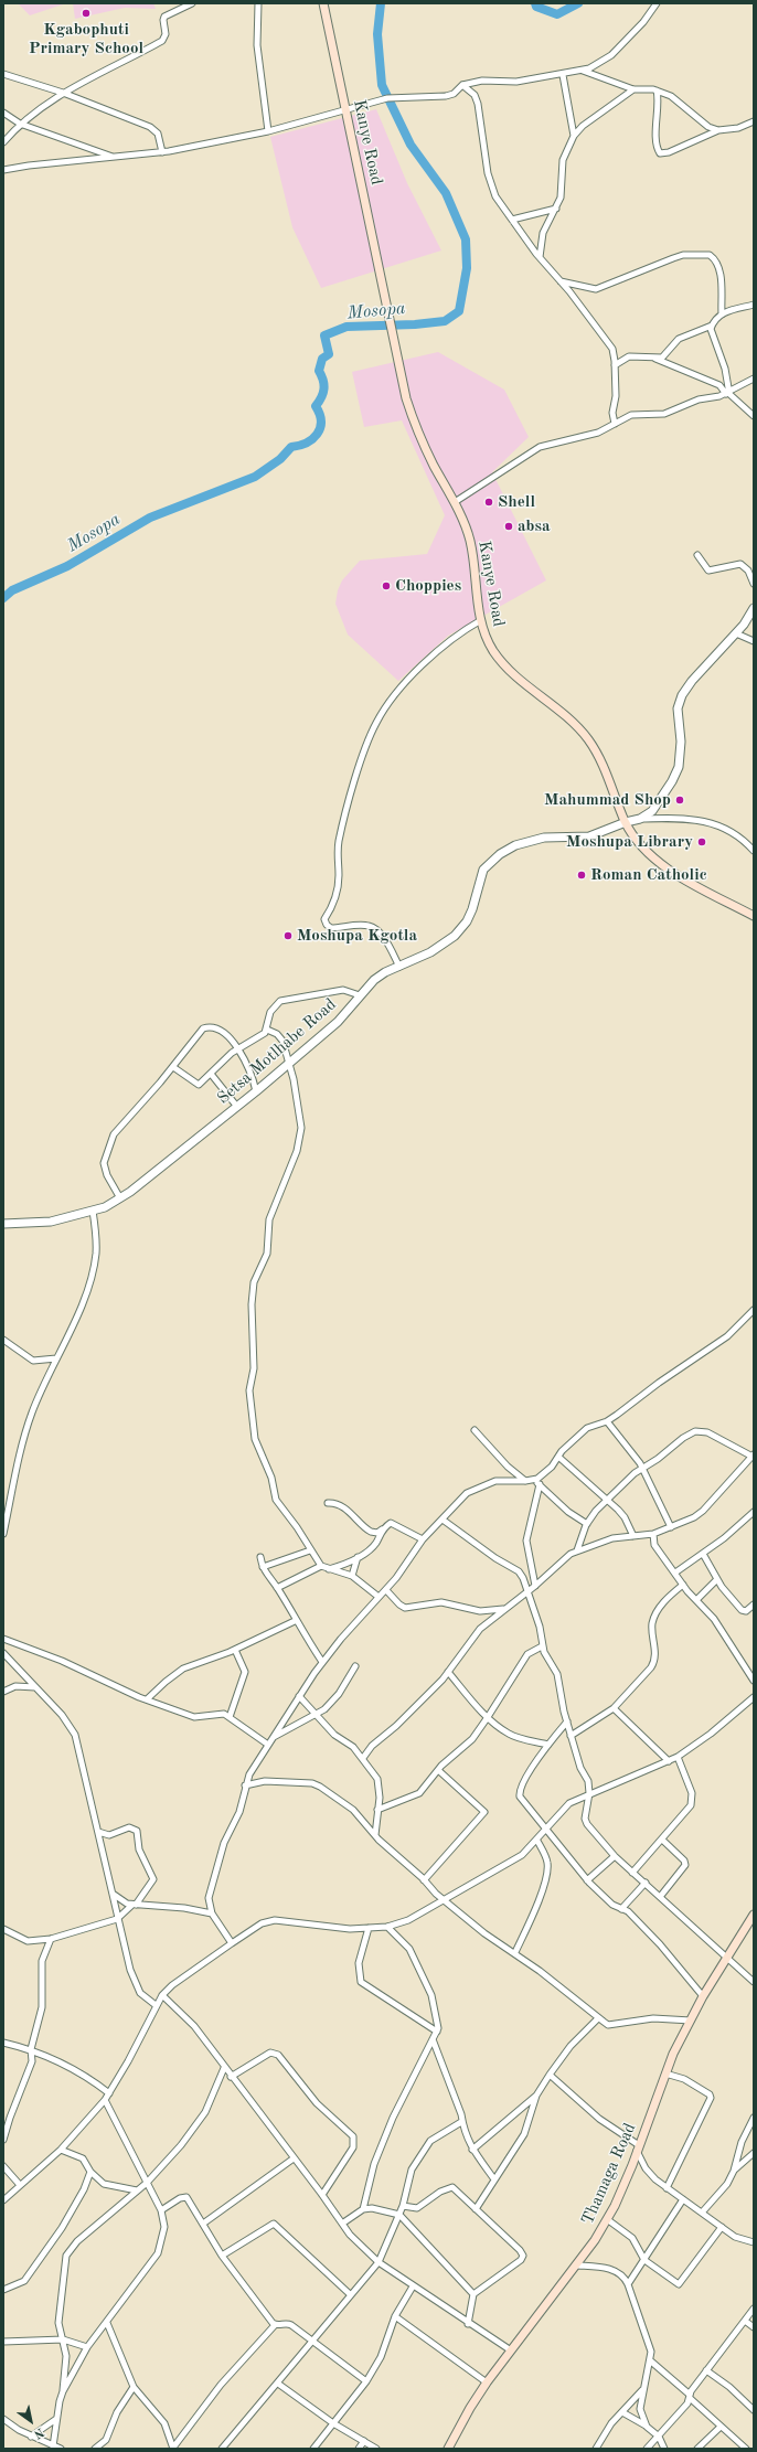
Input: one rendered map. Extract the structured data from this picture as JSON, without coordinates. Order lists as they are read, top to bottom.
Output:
{
  "streets": {
    "main road": ["Kanye Road", "Thamaga Road"],
    "street": ["Setsa Motlhabe Road"]
  },
  "crossings": [
    ["Kanye Road", "Setsa Motlhabe Road"]
  ],
  "water": ["Mosopa"],
  "places": [
    "Kgabophuti Primary School",
    "Shell",
    "absa",
    "Choppies",
    "Mahummad Shop",
    "Moshupa Library",
    "Roman Catholic",
    "Moshupa Kgotla"
  ],
  "north": "bottom right"
}
